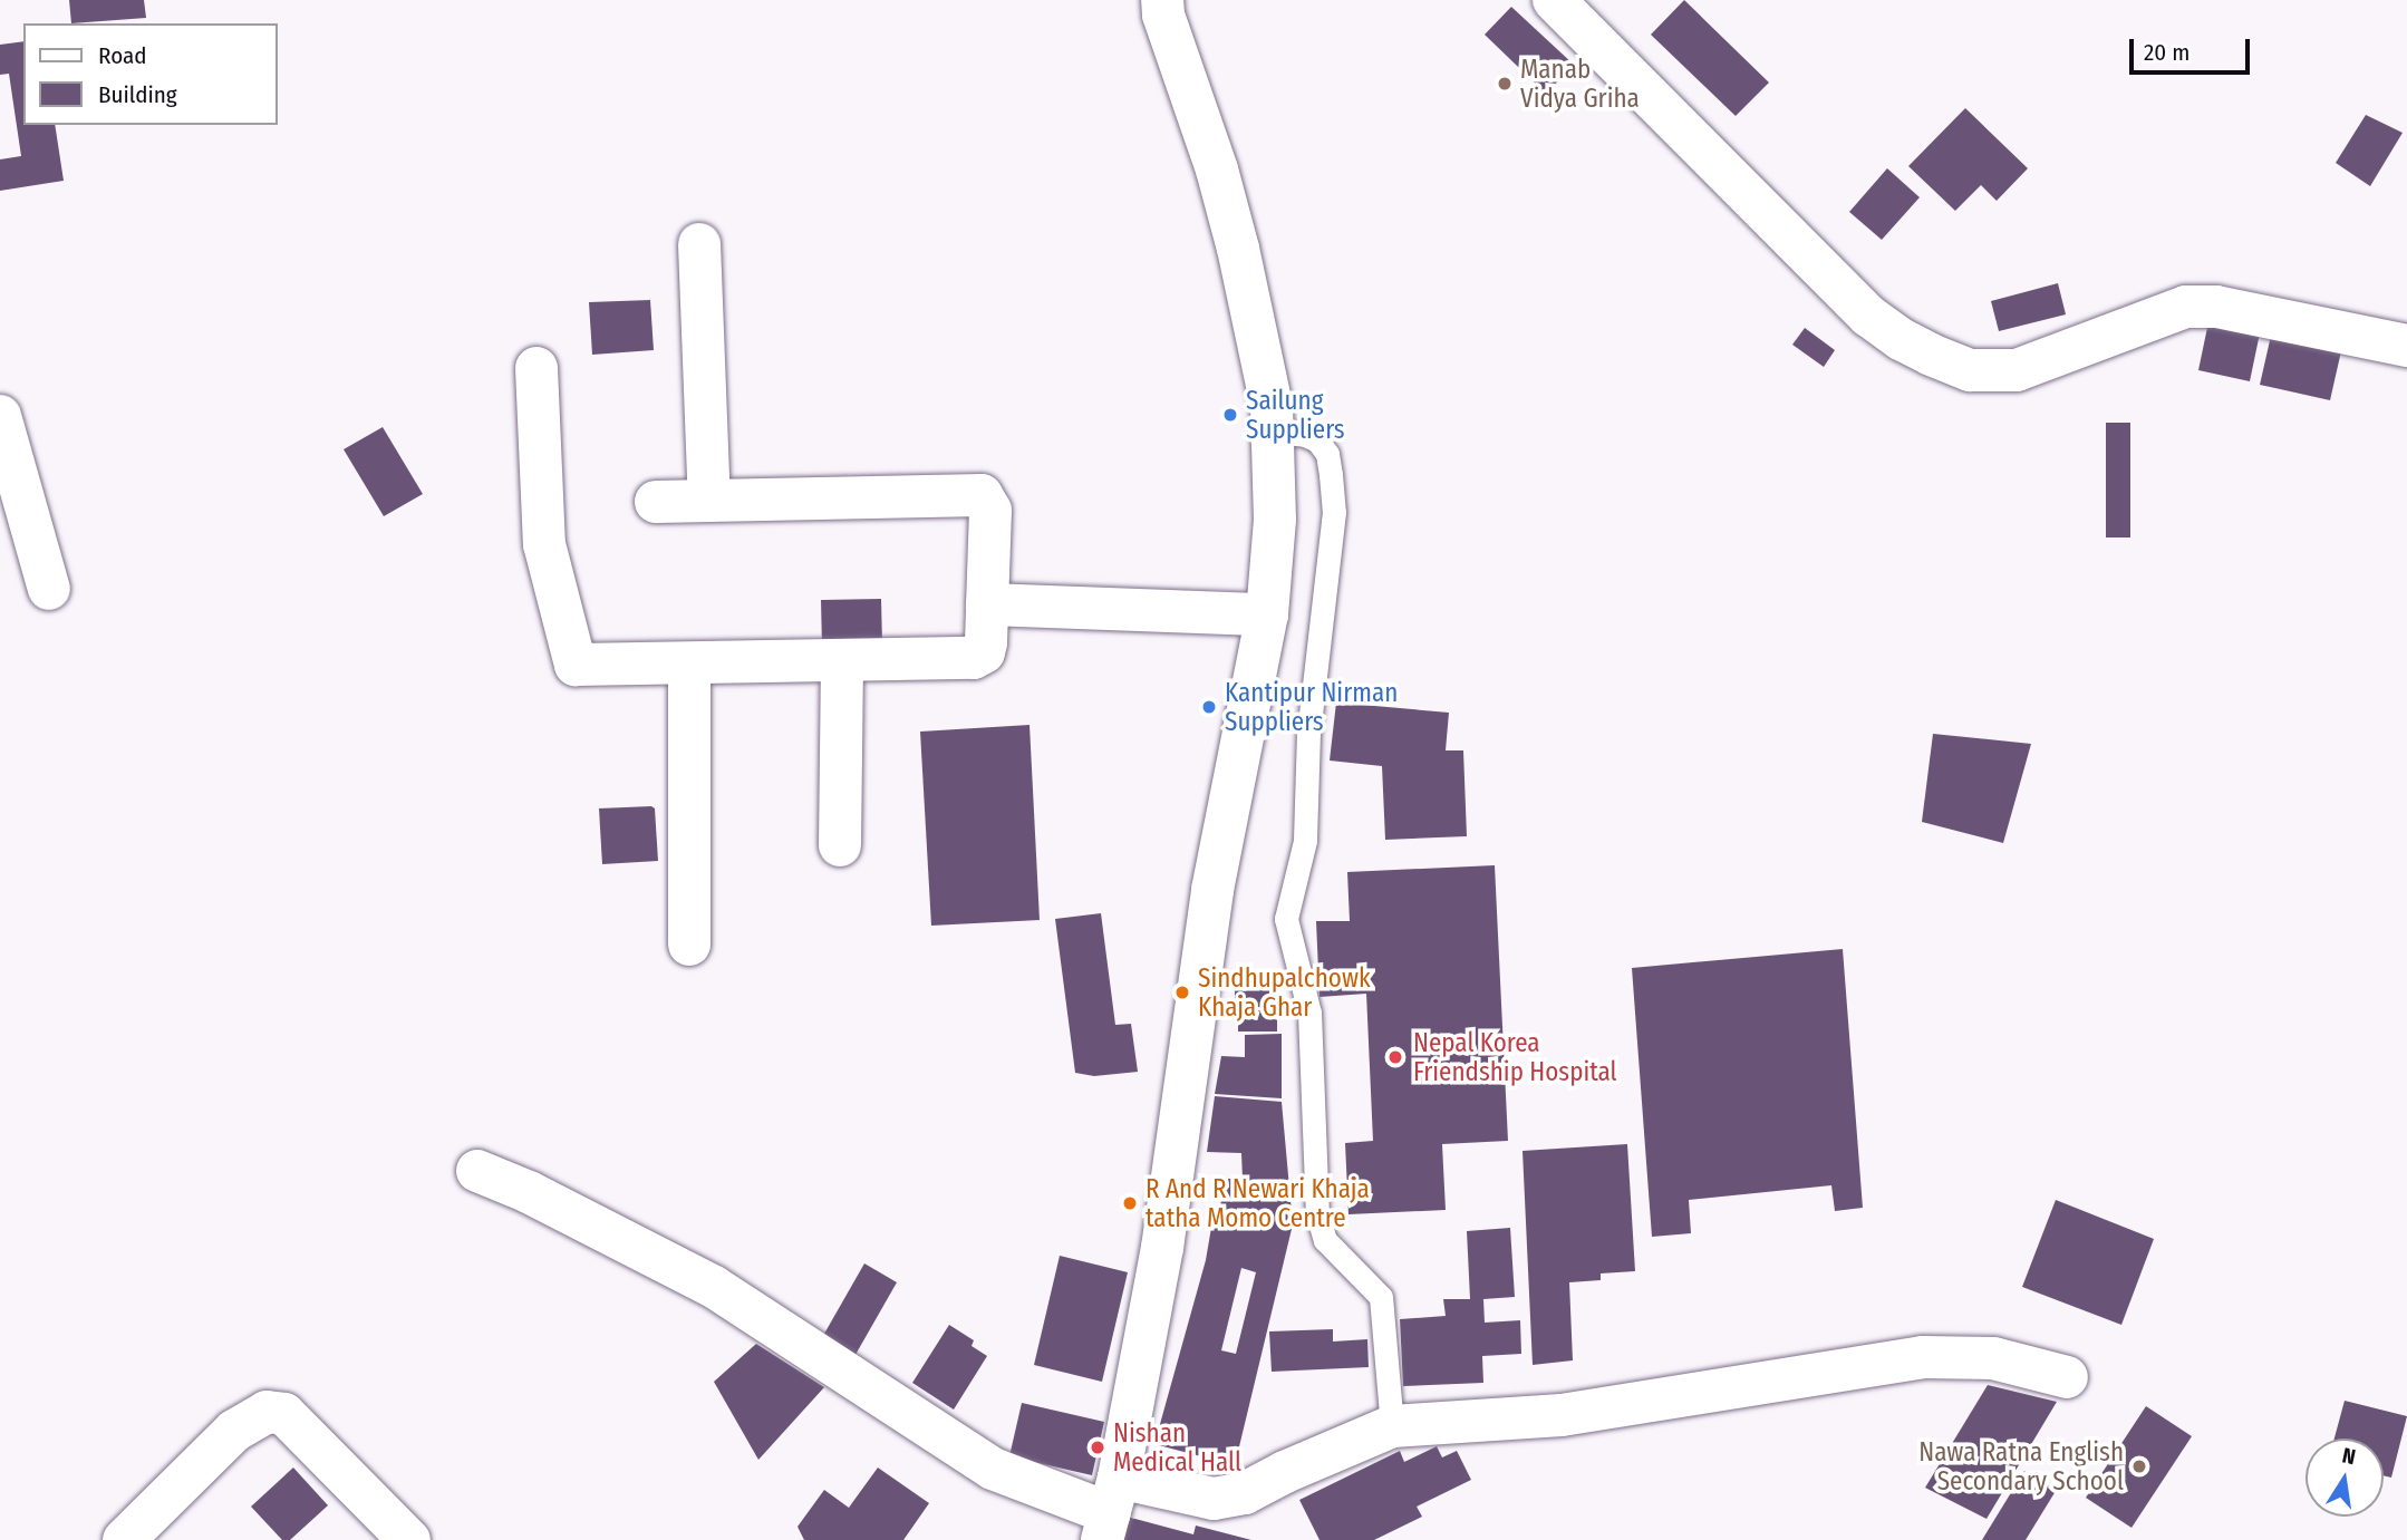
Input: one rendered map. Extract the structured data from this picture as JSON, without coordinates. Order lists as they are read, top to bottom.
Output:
{
  "places": [
    "Manab Vidya Griha",
    "Sailung Suppliers",
    "Kantipur Nirman Suppliers",
    "Sindhupalchowk Khaja Ghar",
    "Nepal Korea Friendship Hospital",
    "R And R Newari Khaja tatha Momo Centre",
    "Nishan Medical Hall",
    "Nawa Ratna English Secondary School"
  ],
  "legend": ["Road", "Building"],
  "scale_bar": "20 m",
  "north": "top"
}
